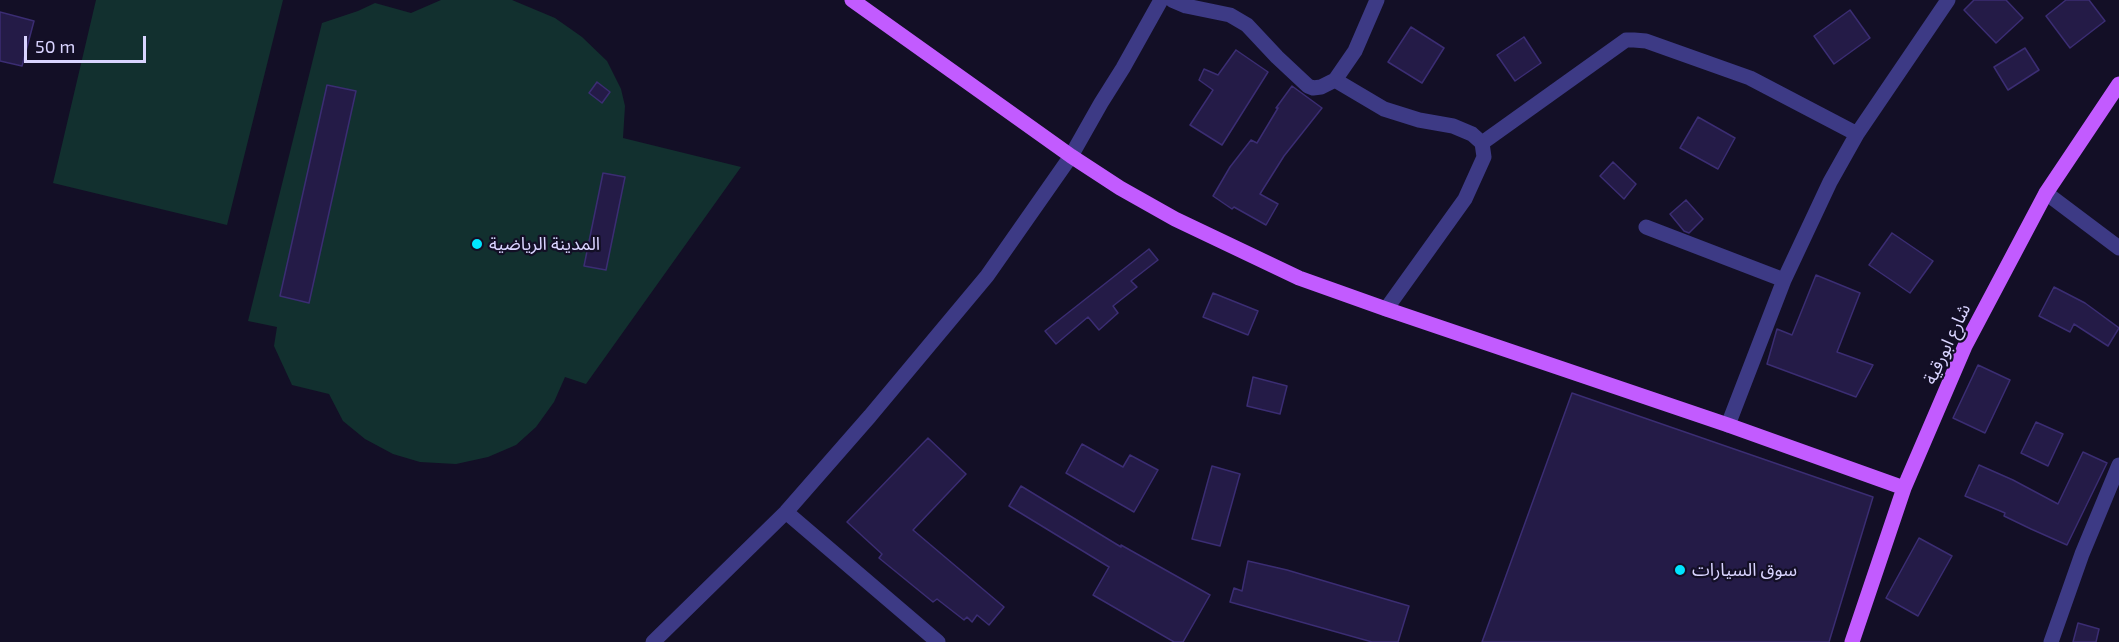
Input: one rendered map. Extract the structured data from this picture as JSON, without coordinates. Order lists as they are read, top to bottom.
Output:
{
  "streets": {
    "main road": ["شارع ابورقية"]
  },
  "places": ["المدينة الرياضية", "سوق السيارات"],
  "scale_bar": "50 m"
}
